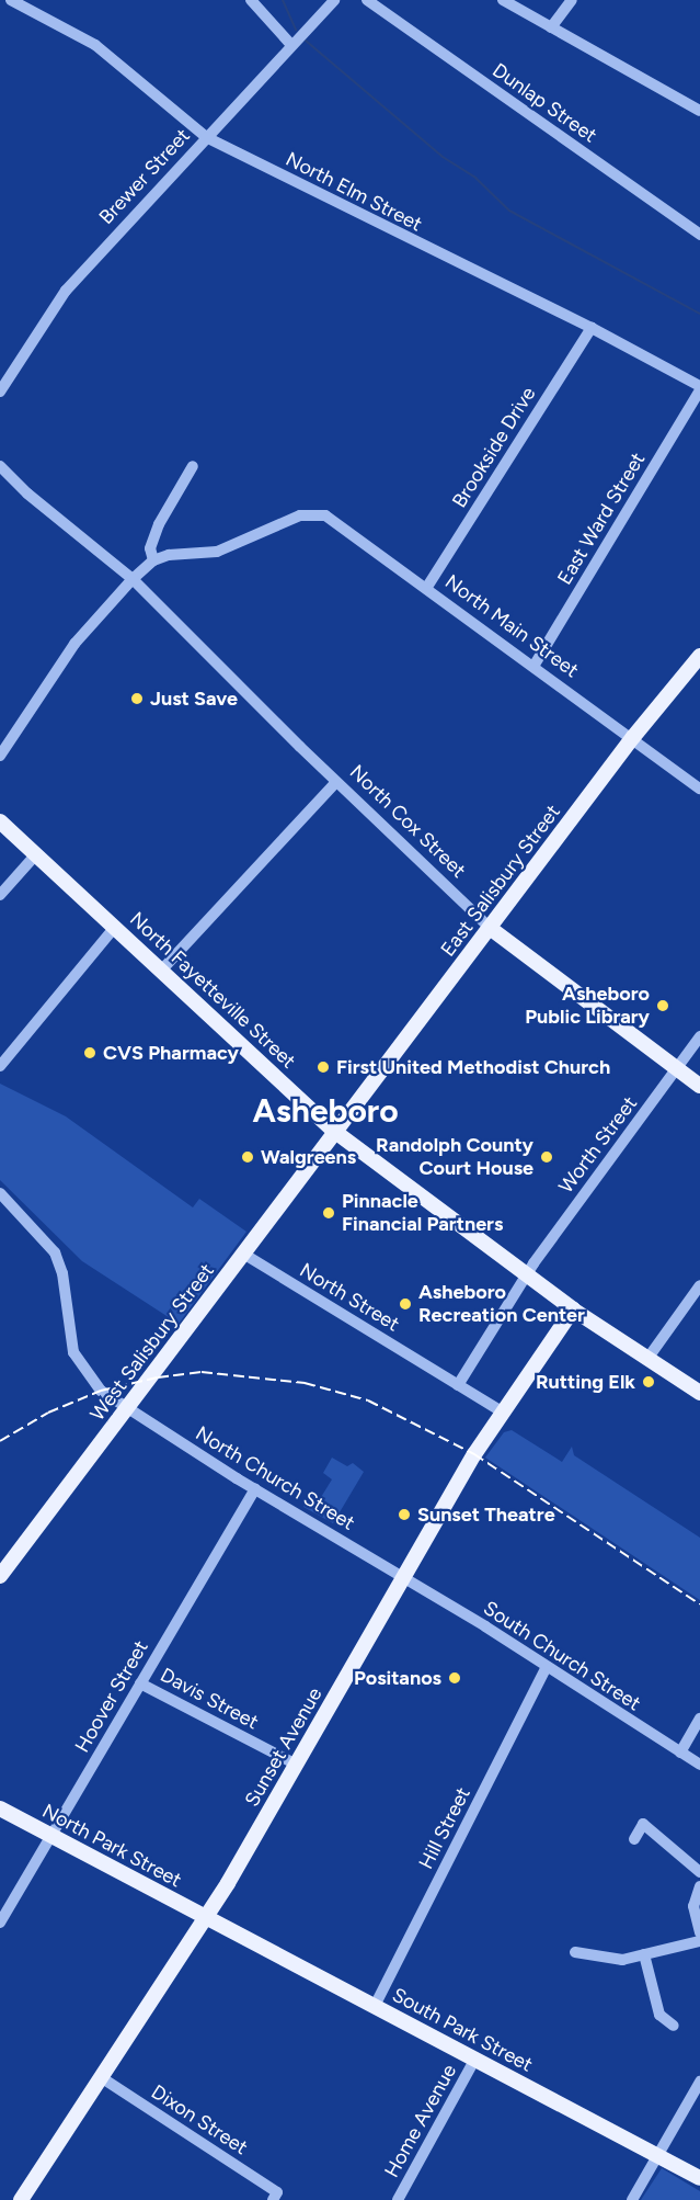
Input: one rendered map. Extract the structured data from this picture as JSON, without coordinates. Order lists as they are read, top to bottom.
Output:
{
  "streets": {
    "main road": [
      "North Cox Street",
      "East Salisbury Street",
      "North Fayetteville Street",
      "West Salisbury Street",
      "Sunset Avenue",
      "North Park Street",
      "South Park Street"
    ],
    "street": [
      "Dunlap Street",
      "Brewer Street",
      "North Elm Street",
      "Brookside Drive",
      "East Ward Street",
      "North Main Street",
      "Worth Street",
      "North Street",
      "North Church Street",
      "South Church Street",
      "Hoover Street",
      "Davis Street",
      "Hill Street",
      "Dixon Street",
      "Home Avenue"
    ]
  },
  "crossings": [
    ["Brewer Street", "North Elm Street"],
    ["North Elm Street", "Brookside Drive"],
    ["North Elm Street", "East Ward Street"],
    ["Brookside Drive", "North Main Street"],
    ["East Ward Street", "North Main Street"],
    ["North Main Street", "East Salisbury Street"],
    ["North Cox Street", "East Salisbury Street"],
    ["North Cox Street", "Worth Street"],
    ["East Salisbury Street", "North Fayetteville Street"],
    ["East Salisbury Street", "West Salisbury Street"],
    ["North Fayetteville Street", "Worth Street"],
    ["North Fayetteville Street", "West Salisbury Street"],
    ["North Fayetteville Street", "Sunset Avenue"],
    ["Worth Street", "North Street"],
    ["North Street", "West Salisbury Street"],
    ["North Street", "Sunset Avenue"],
    ["West Salisbury Street", "North Church Street"],
    ["North Church Street", "South Church Street"],
    ["North Church Street", "Hoover Street"],
    ["North Church Street", "Sunset Avenue"],
    ["South Church Street", "Sunset Avenue"],
    ["South Church Street", "Hill Street"],
    ["Hoover Street", "Davis Street"],
    ["Hoover Street", "North Park Street"],
    ["Davis Street", "Sunset Avenue"],
    ["Sunset Avenue", "North Park Street"],
    ["Sunset Avenue", "South Park Street"],
    ["Sunset Avenue", "Dixon Street"],
    ["Hill Street", "South Park Street"],
    ["North Park Street", "South Park Street"],
    ["South Park Street", "Home Avenue"]
  ],
  "districts": ["Asheboro"],
  "places": [
    "Just Save",
    "Asheboro Public Library",
    "CVS Pharmacy",
    "First United Methodist Church",
    "Walgreens",
    "Randolph County Court House",
    "Pinnacle Financial Partners",
    "Asheboro Recreation Center",
    "Rutting Elk",
    "Sunset Theatre",
    "Positanos"
  ]
}
